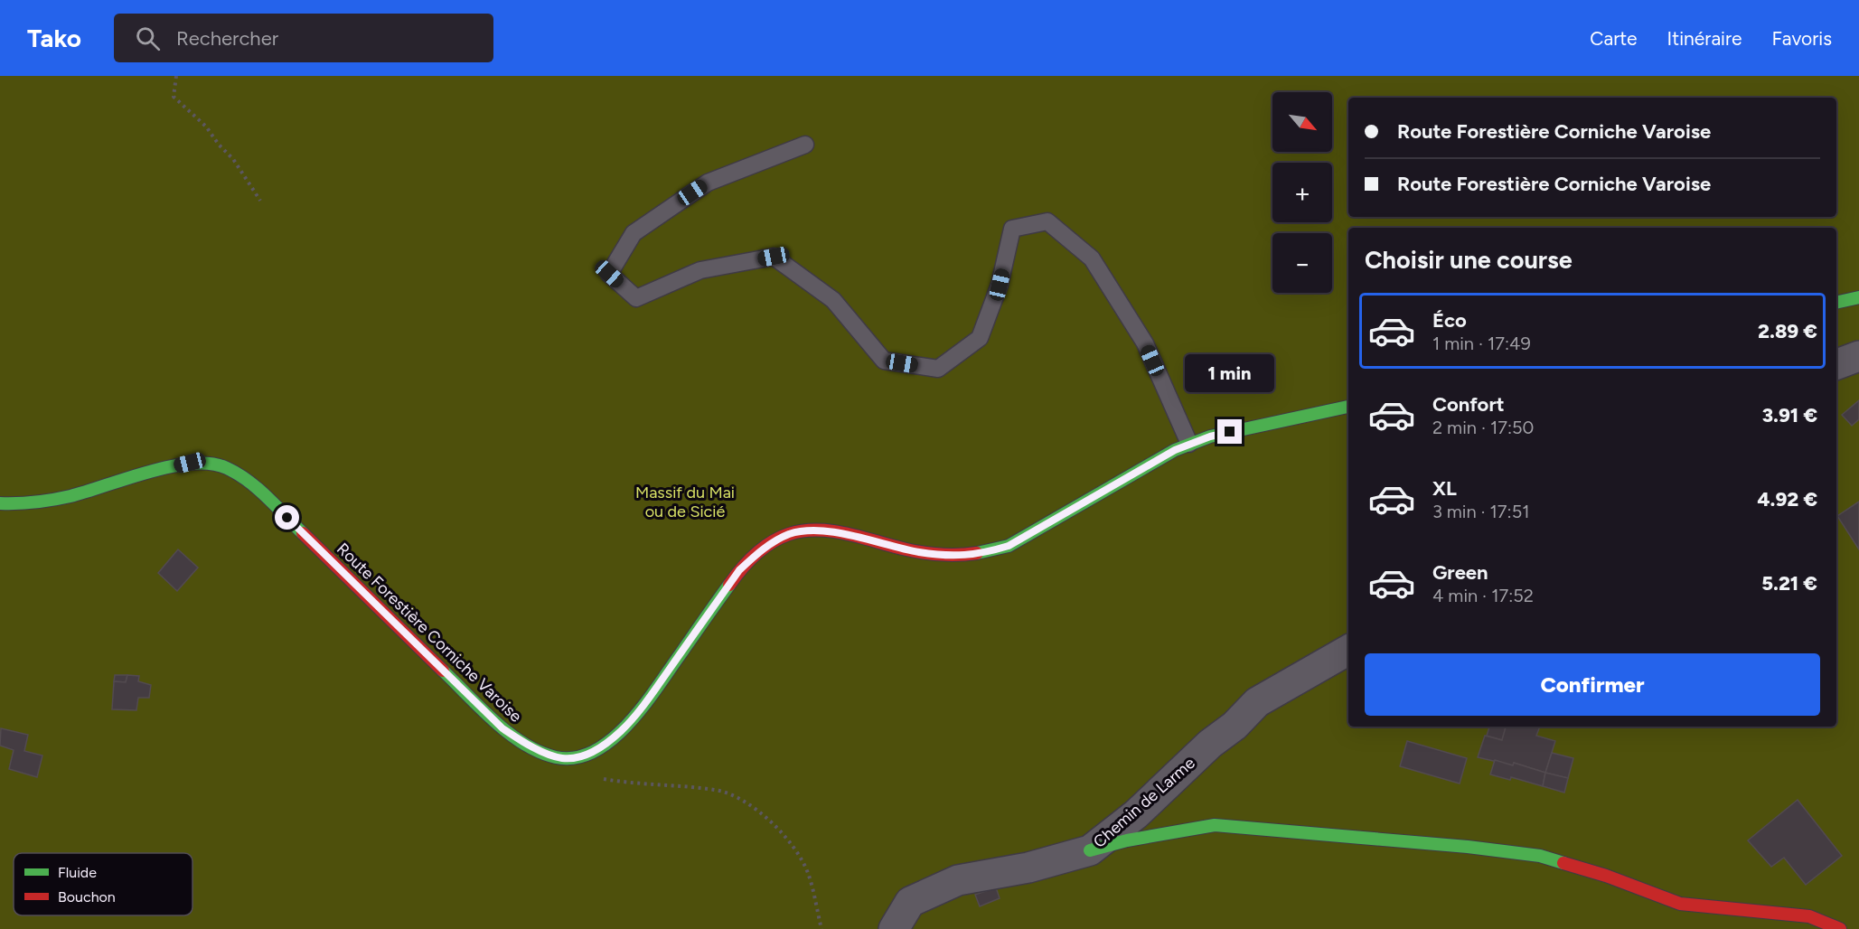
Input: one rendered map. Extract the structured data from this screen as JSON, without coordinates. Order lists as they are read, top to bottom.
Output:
{
  "streets": {
    "street": ["Route Forestière Corniche Varoise", "Chemin de Larme"]
  },
  "parks": ["Massif du Mai ou de Sicié"],
  "legend": ["Fluide", "Bouchon"],
  "north": "bottom right",
  "page": {
    "header": "Tako",
    "search": "Rechercher",
    "nav": ["Carte", "Itinéraire", "Favoris"],
    "map_buttons": ["+", "−"],
    "banner": ["Route Forestière Corniche Varoise", "Route Forestière Corniche Varoise"],
    "heading": "Choisir une course",
    "list": [
      {
        "name": "Éco",
        "note": "1 min · 17:49",
        "value": "2.89 €"
      },
      {
        "name": "Confort",
        "note": "2 min · 17:50",
        "value": "3.91 €"
      },
      {
        "name": "XL",
        "note": "3 min · 17:51",
        "value": "4.92 €"
      },
      {
        "name": "Green",
        "note": "4 min · 17:52",
        "value": "5.21 €"
      }
    ],
    "bubble": "1 min",
    "buttons": "Confirmer"
  }
}
